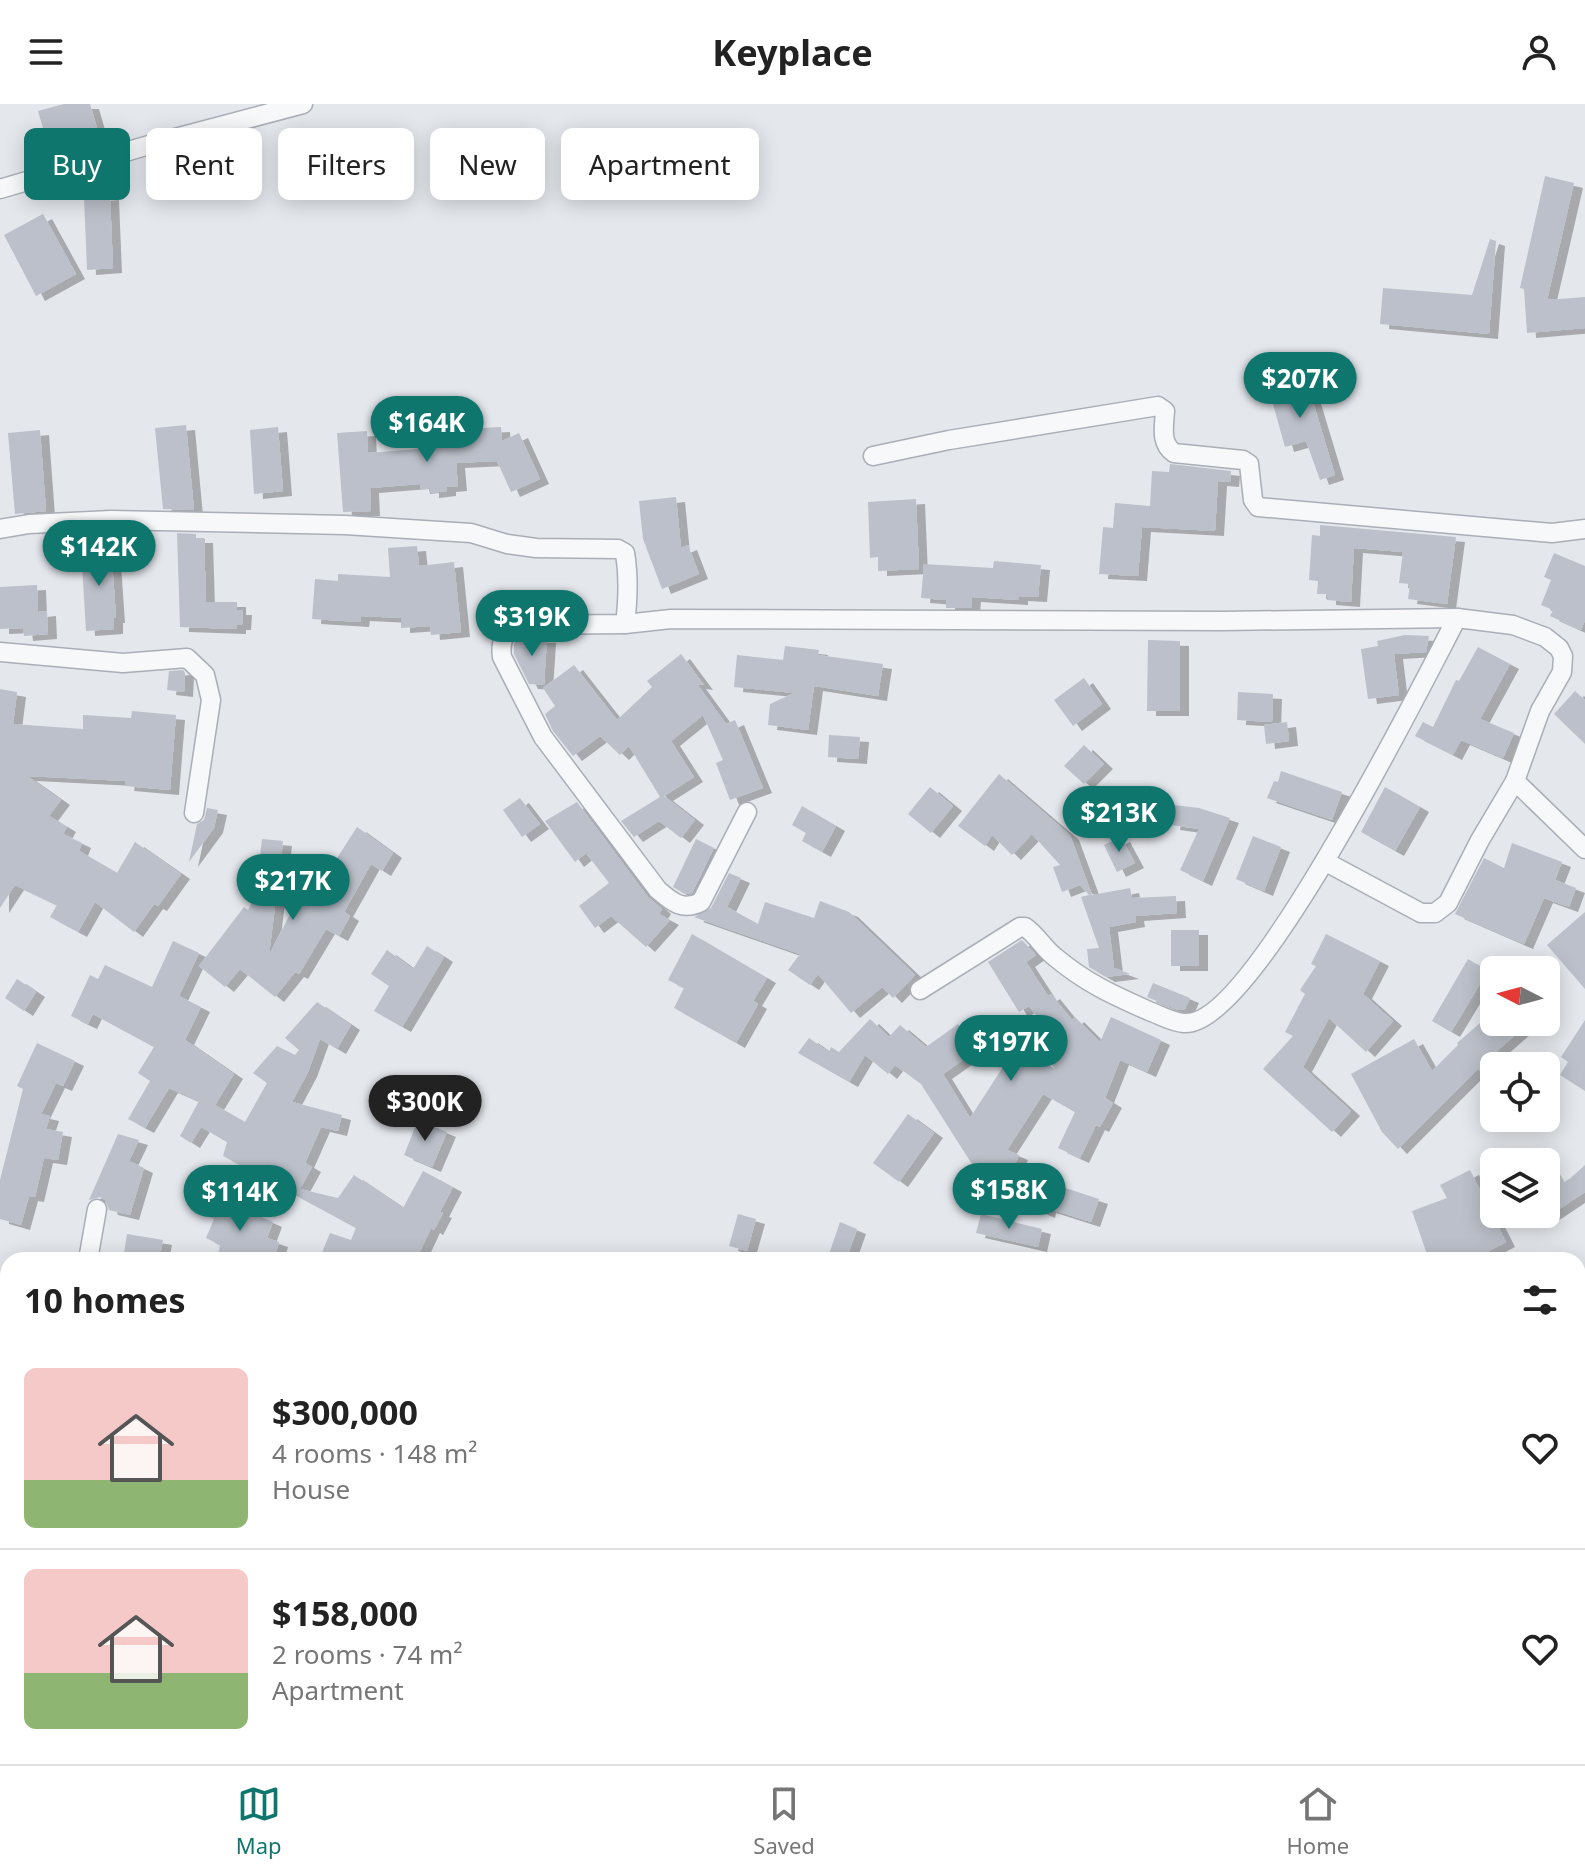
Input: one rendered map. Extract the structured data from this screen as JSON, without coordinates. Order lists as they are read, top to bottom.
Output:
{
  "north": "left",
  "page": {
    "header": "Keyplace",
    "chip": [
      "Buy",
      "Rent",
      "Filters",
      "New",
      "Apartment"
    ],
    "price": [
      "$207K",
      "$164K",
      "$142K",
      "$319K",
      "$213K",
      "$217K",
      "$197K",
      "$300K",
      "$158K",
      "$114K"
    ],
    "heading": "10 homes",
    "list": [
      {
        "name": "$300,000",
        "note": "4 rooms · 148 m² · House"
      },
      {
        "name": "$158,000",
        "note": "2 rooms · 74 m² · Apartment"
      }
    ],
    "tabs": ["Map", "Saved", "Home"]
  }
}
